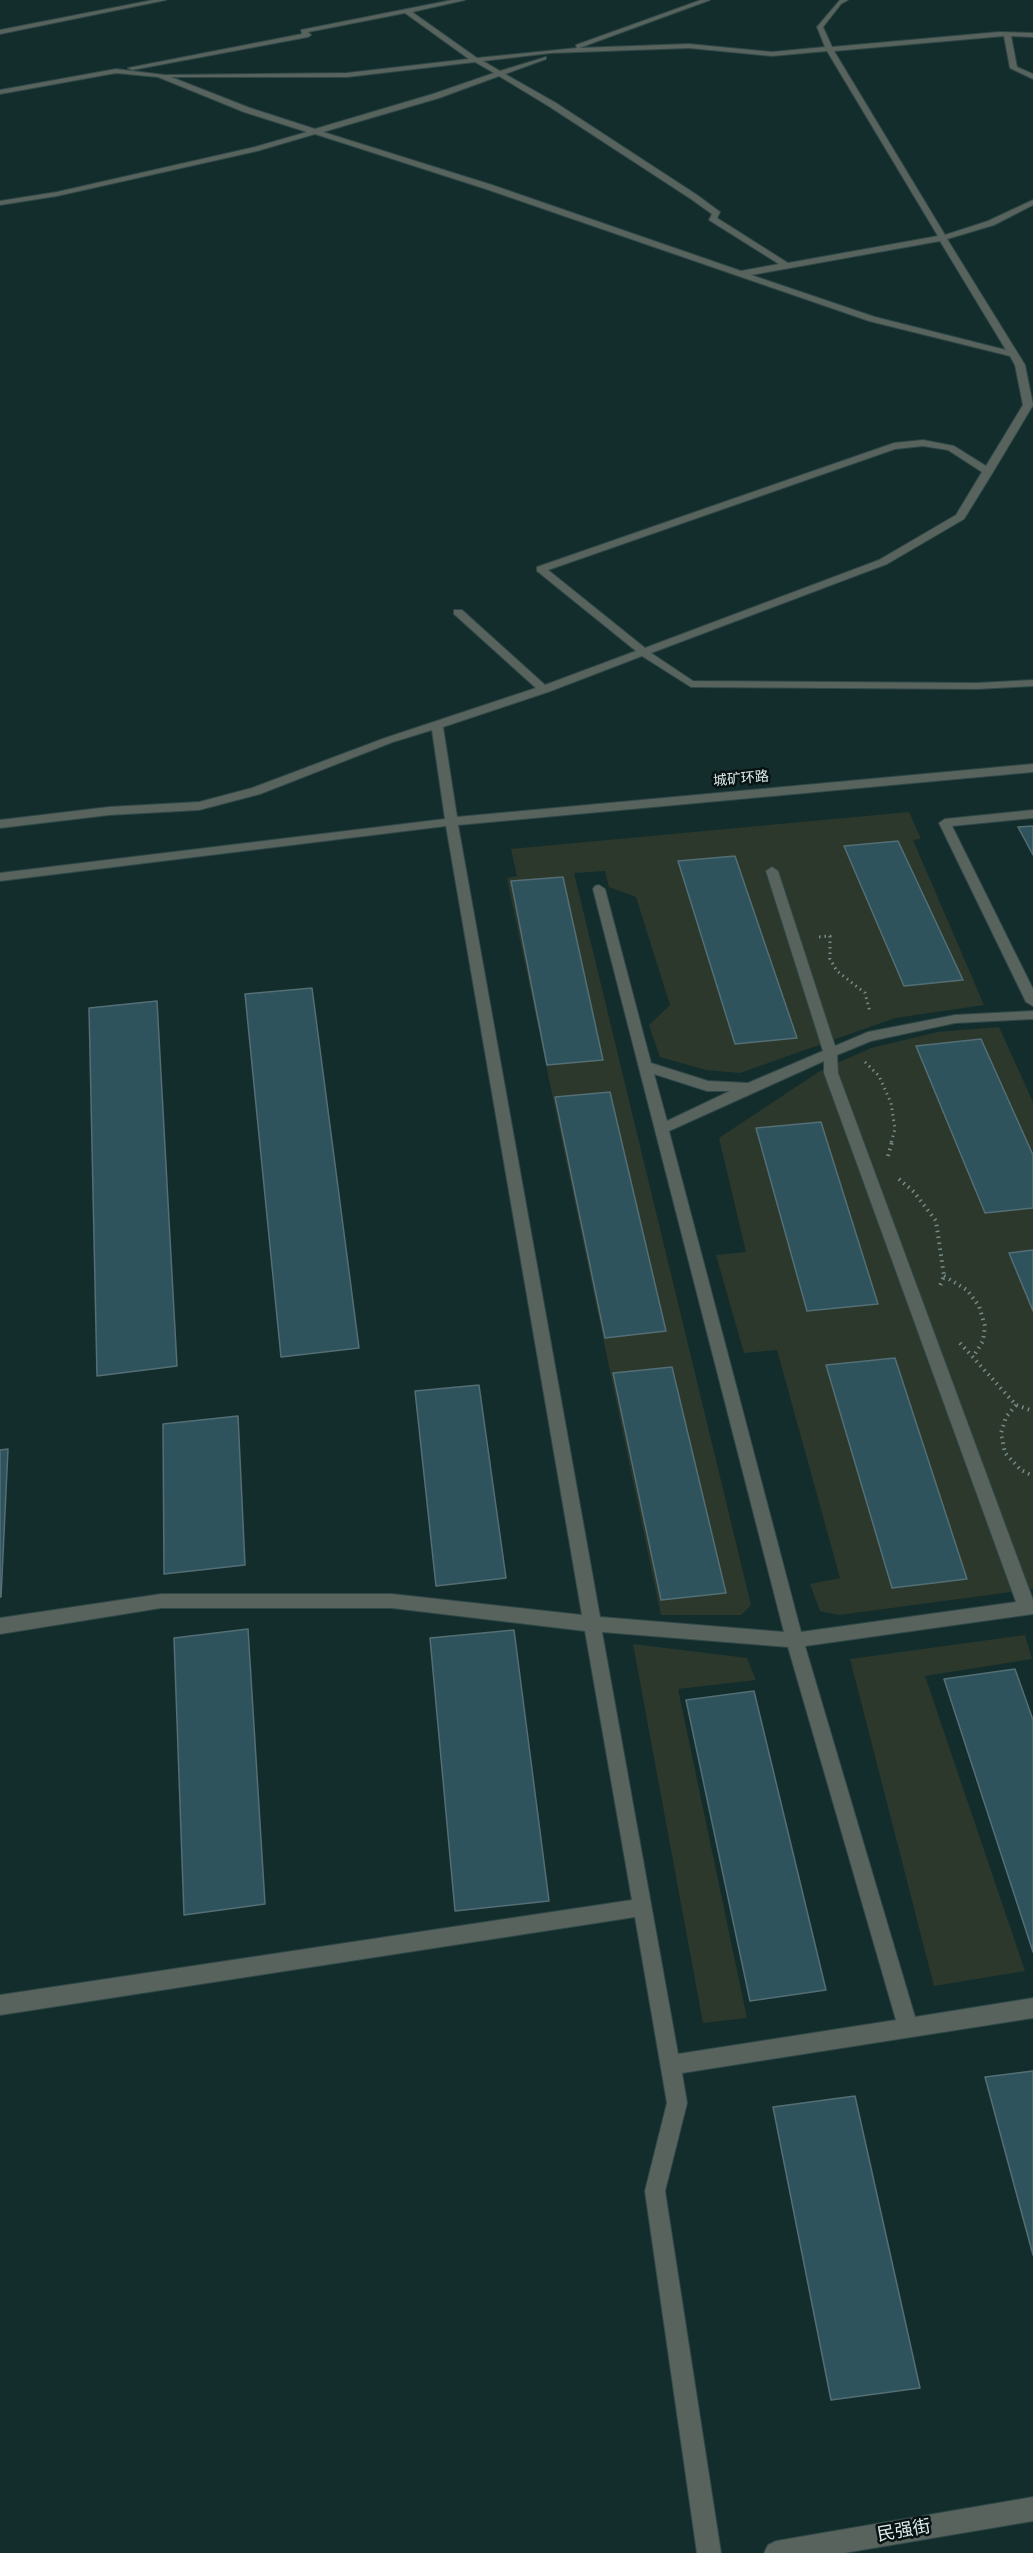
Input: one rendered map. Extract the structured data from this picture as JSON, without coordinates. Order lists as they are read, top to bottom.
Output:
{
  "streets": {
    "street": ["城矿环路", "民强街"]
  }
}
